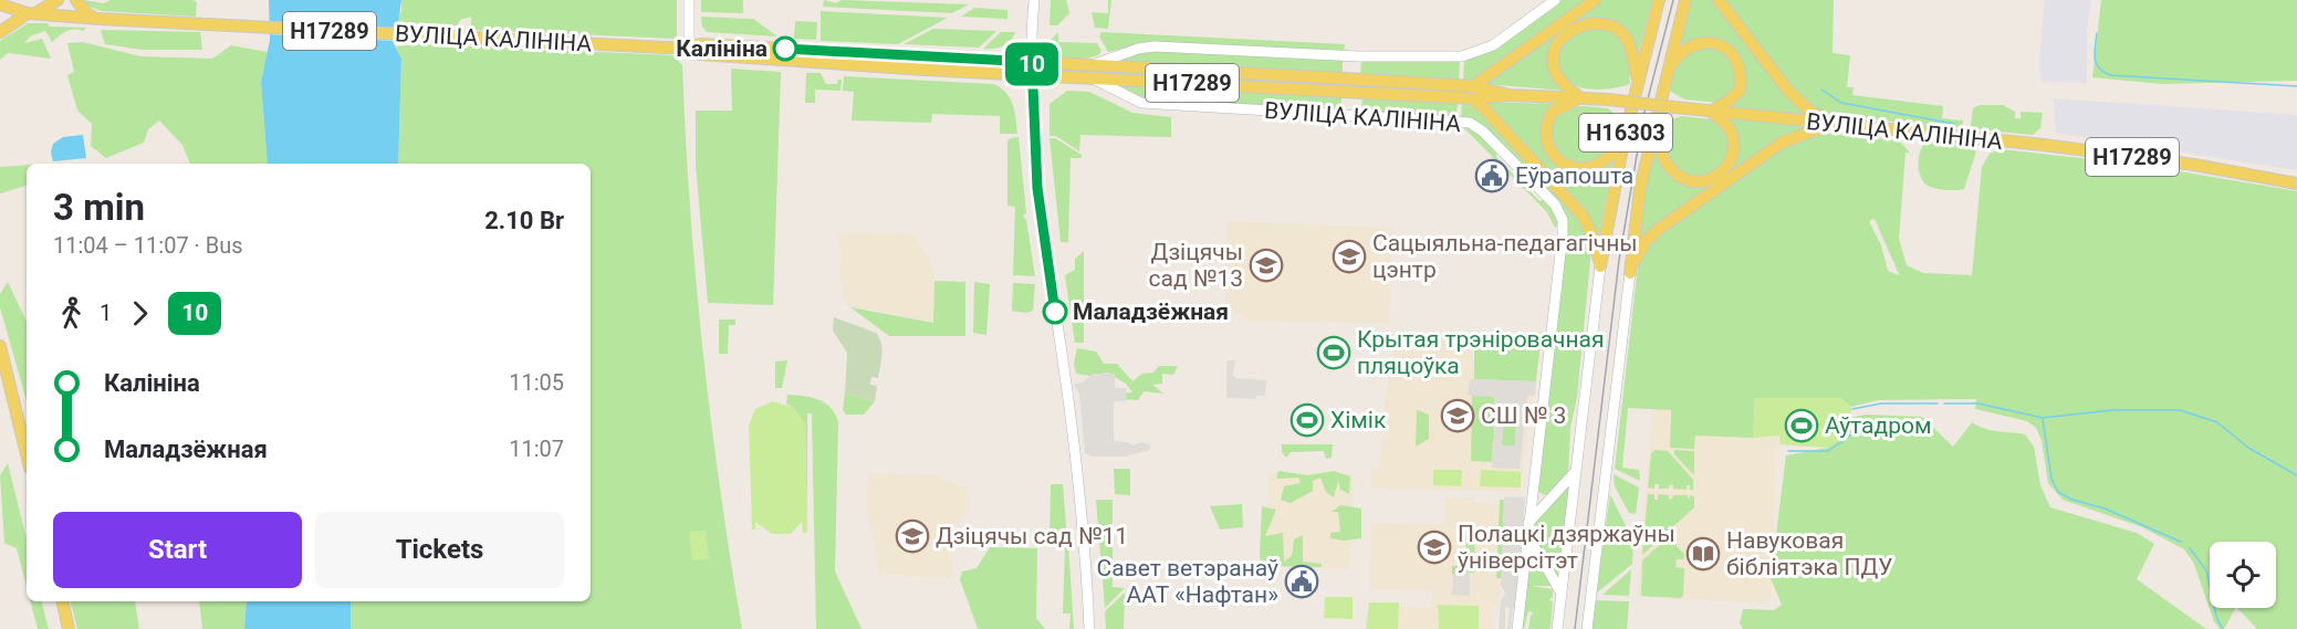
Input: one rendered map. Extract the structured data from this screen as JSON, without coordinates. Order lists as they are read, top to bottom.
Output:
{
  "streets": {
    "main road": ["Н17289", "ВУЛІЦА КАЛІНІНА", "Н16303"]
  },
  "crossings": [
    ["Н17289", "ВУЛІЦА КАЛІНІНА"],
    ["Н17289", "Н16303"]
  ],
  "places": {
    "other": ["Калініна", "Маладзёжная"],
    "public building": ["Еўрапошта", "Савет ветэранаў ААТ «Нафтан»"],
    "school or university": [
      "Сацыяльна-педагагічны цэнтр",
      "Дзіцячы сад №13",
      "СШ № 3",
      "Дзіцячы сад №11",
      "Полацкі дзяржаўны ўніверсітэт"
    ],
    "sports": ["Крытая трэніровачная пляцоўка", "Хімік", "Аўтадром"],
    "library": ["Навуковая бібліятэка ПДУ"]
  },
  "lines": ["bus line 10"],
  "page": {
    "on_map": "10",
    "heading": ["3 min", "11:04 – 11:07 · Bus", "2.10 Br"],
    "legs": ["1", "10"],
    "list": [
      {
        "name": "Калініна",
        "value": "11:05"
      },
      {
        "name": "Маладзёжная",
        "value": "11:07"
      }
    ],
    "buttons": ["Start", "Tickets"]
  }
}
